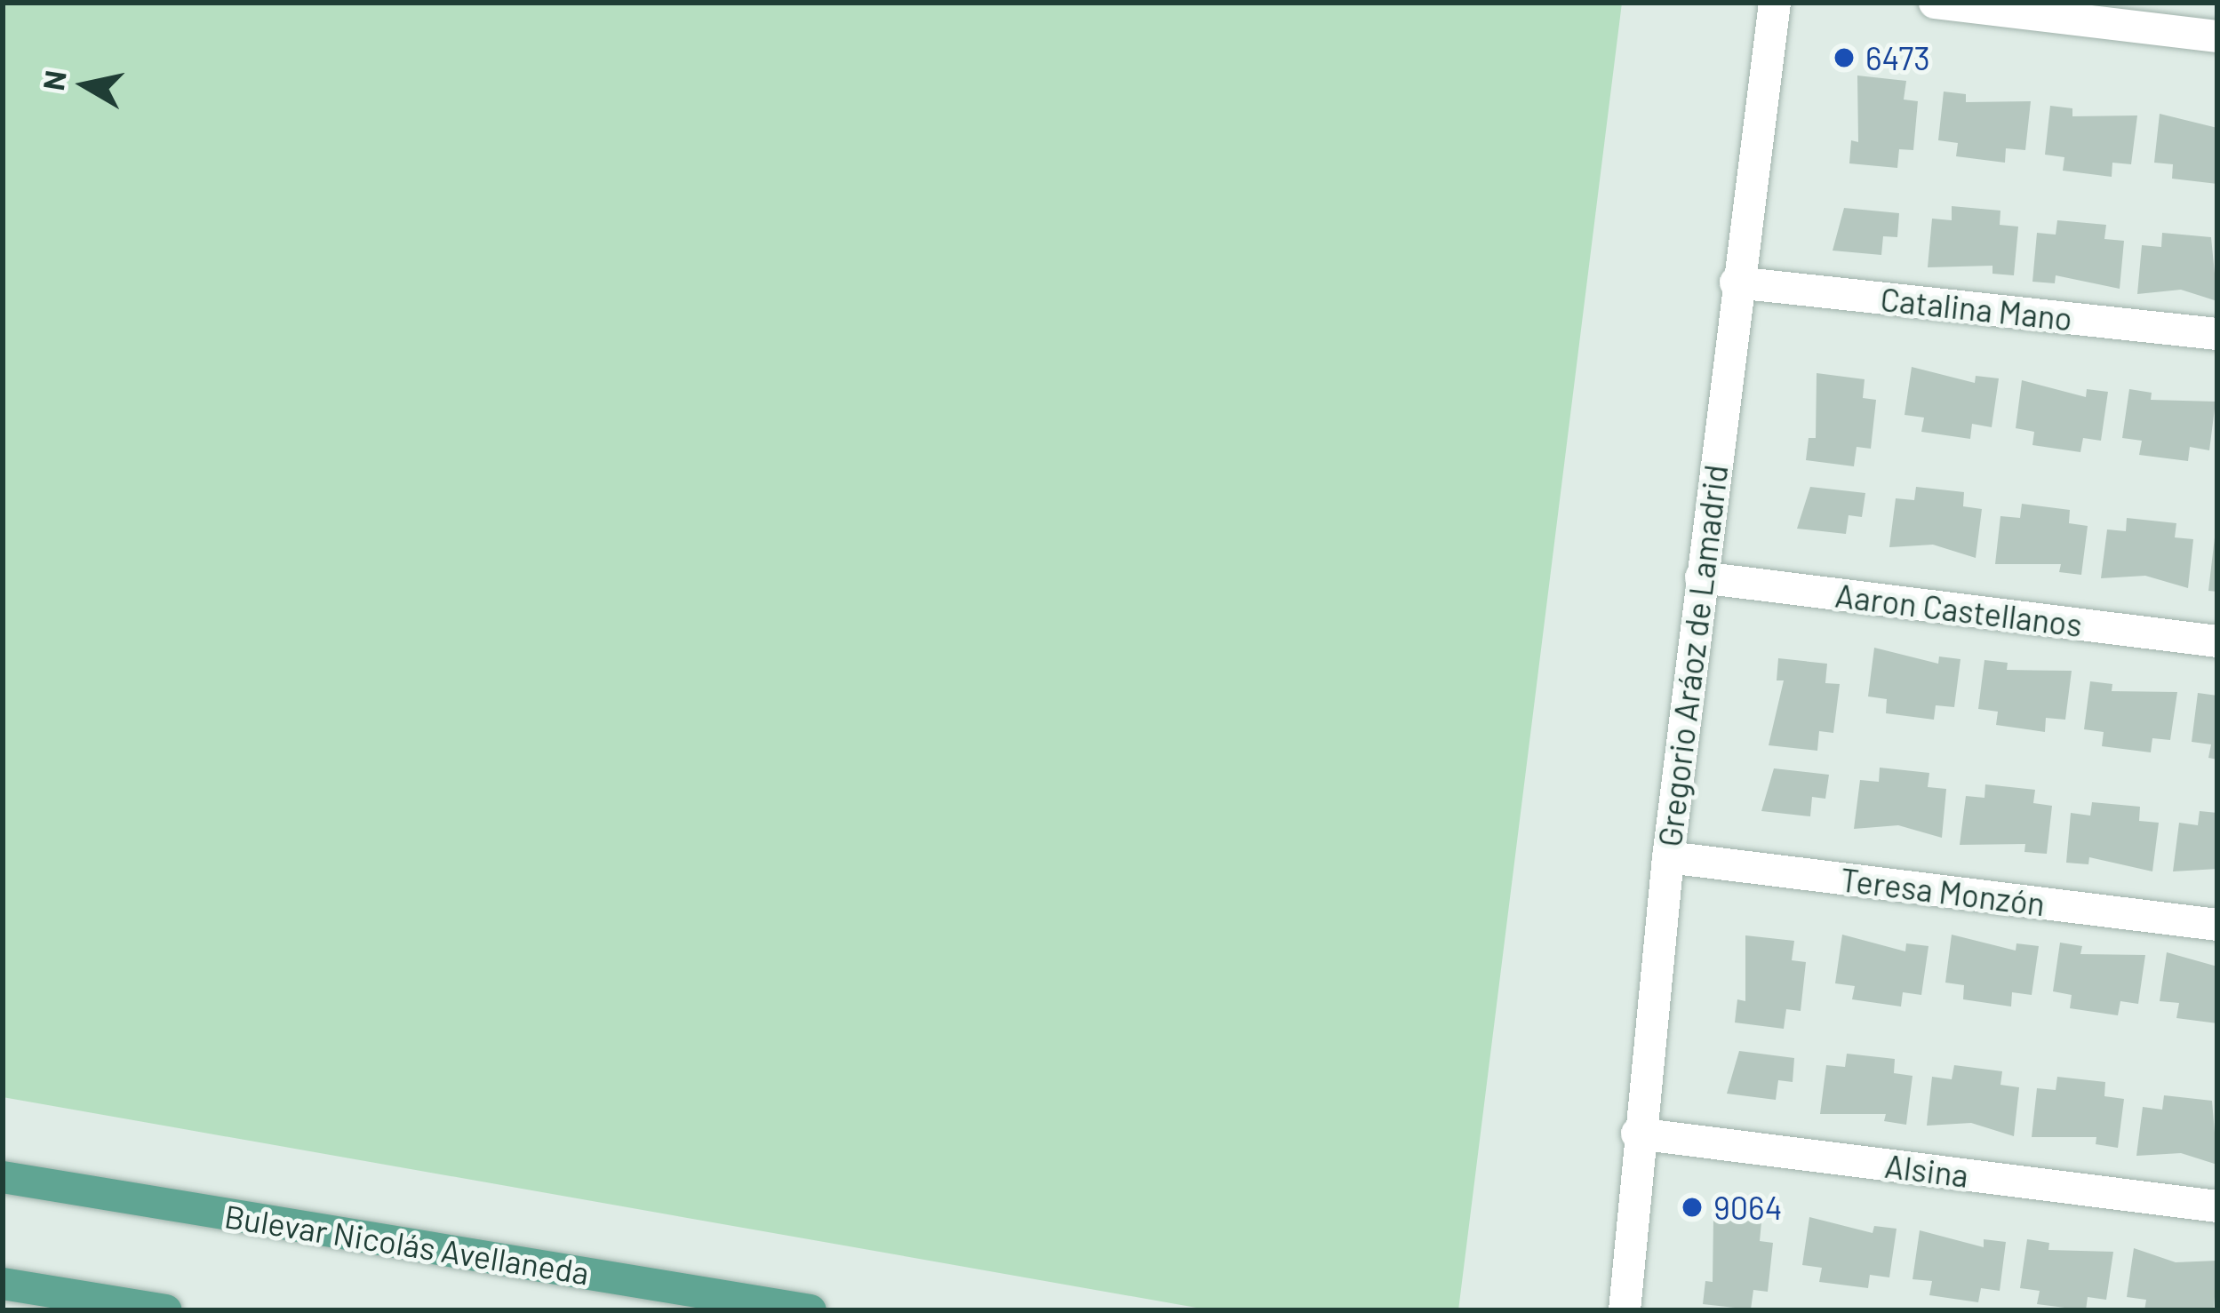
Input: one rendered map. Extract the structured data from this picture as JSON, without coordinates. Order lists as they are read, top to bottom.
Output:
{
  "streets": {
    "main road": ["Bulevar Nicolás Avellaneda"],
    "street": [
      "Catalina Mano",
      "Aaron Castellanos",
      "Gregorio Aráoz de Lamadrid",
      "Teresa Monzón",
      "Alsina"
    ]
  },
  "crossings": [
    ["Catalina Mano", "Gregorio Aráoz de Lamadrid"],
    ["Aaron Castellanos", "Gregorio Aráoz de Lamadrid"],
    ["Gregorio Aráoz de Lamadrid", "Teresa Monzón"],
    ["Gregorio Aráoz de Lamadrid", "Alsina"]
  ],
  "places": ["6473", "9064"],
  "north": "left"
}
